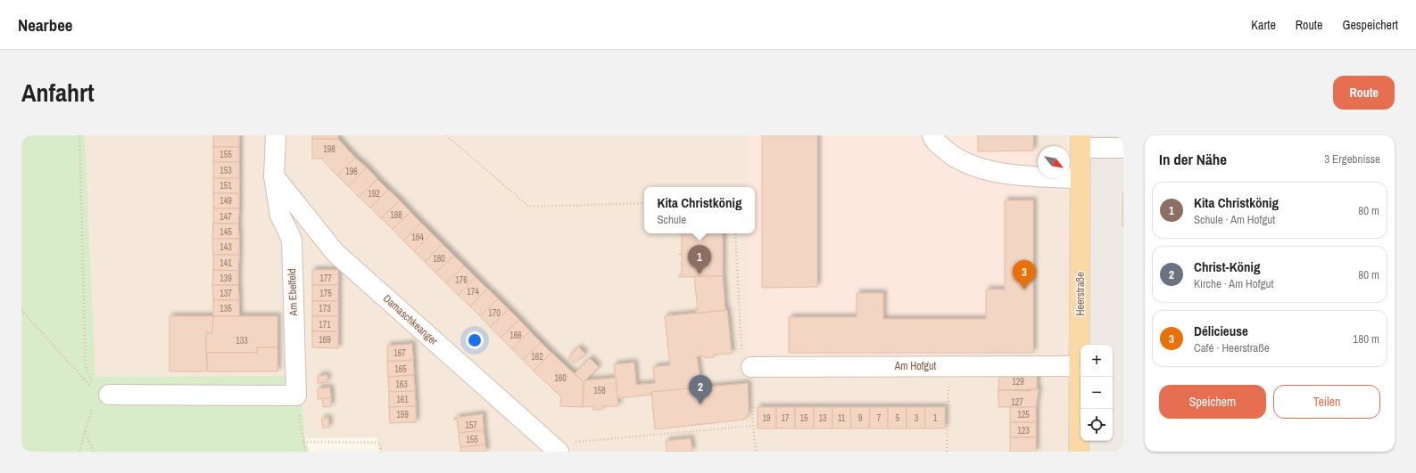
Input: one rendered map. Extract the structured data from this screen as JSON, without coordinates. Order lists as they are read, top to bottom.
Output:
{
  "streets": {
    "main road": ["Heerstraße"],
    "street": ["Am Ebelfeld", "Damaschkeanger", "Am Hofgut"]
  },
  "crossings": [
    ["Am Ebelfeld", "Damaschkeanger"],
    ["Heerstraße", "Am Hofgut"]
  ],
  "house_numbers": [
    "198",
    "155",
    "153",
    "196",
    "151",
    "192",
    "149",
    "188",
    "147",
    "145",
    "184",
    "143",
    "180",
    "141",
    "139",
    "177",
    "176",
    "174",
    "137",
    "175",
    "135",
    "173",
    "170",
    "171",
    "166",
    "169",
    "133",
    "167",
    "162",
    "165",
    "160",
    "129",
    "163",
    "158",
    "161",
    "127",
    "159",
    "125",
    "19",
    "17",
    "15",
    "13",
    "11",
    "9",
    "7",
    "5",
    "3",
    "1",
    "157",
    "123",
    "155"
  ],
  "north": "bottom right",
  "page": {
    "header": "Nearbee",
    "nav": ["Karte", "Route", "Gespeichert"],
    "title": "Anfahrt",
    "buttons": [
      "Route",
      ["Speichern", "Teilen"]
    ],
    "heading": ["In der Nähe", "3 Ergebnisse"],
    "list": [
      {
        "mark": "1",
        "name": "Kita Christkönig",
        "note": "Schule · Am Hofgut",
        "value": "80 m"
      },
      {
        "mark": "2",
        "name": "Christ-König",
        "note": "Kirche · Am Hofgut",
        "value": "80 m"
      },
      {
        "mark": "3",
        "name": "Délicieuse",
        "note": "Café · Heerstraße",
        "value": "180 m"
      }
    ],
    "popup": ["Kita Christkönig", "Schule"],
    "pins": ["1", "3", "2"],
    "map_buttons": ["+", "−"]
  }
}
